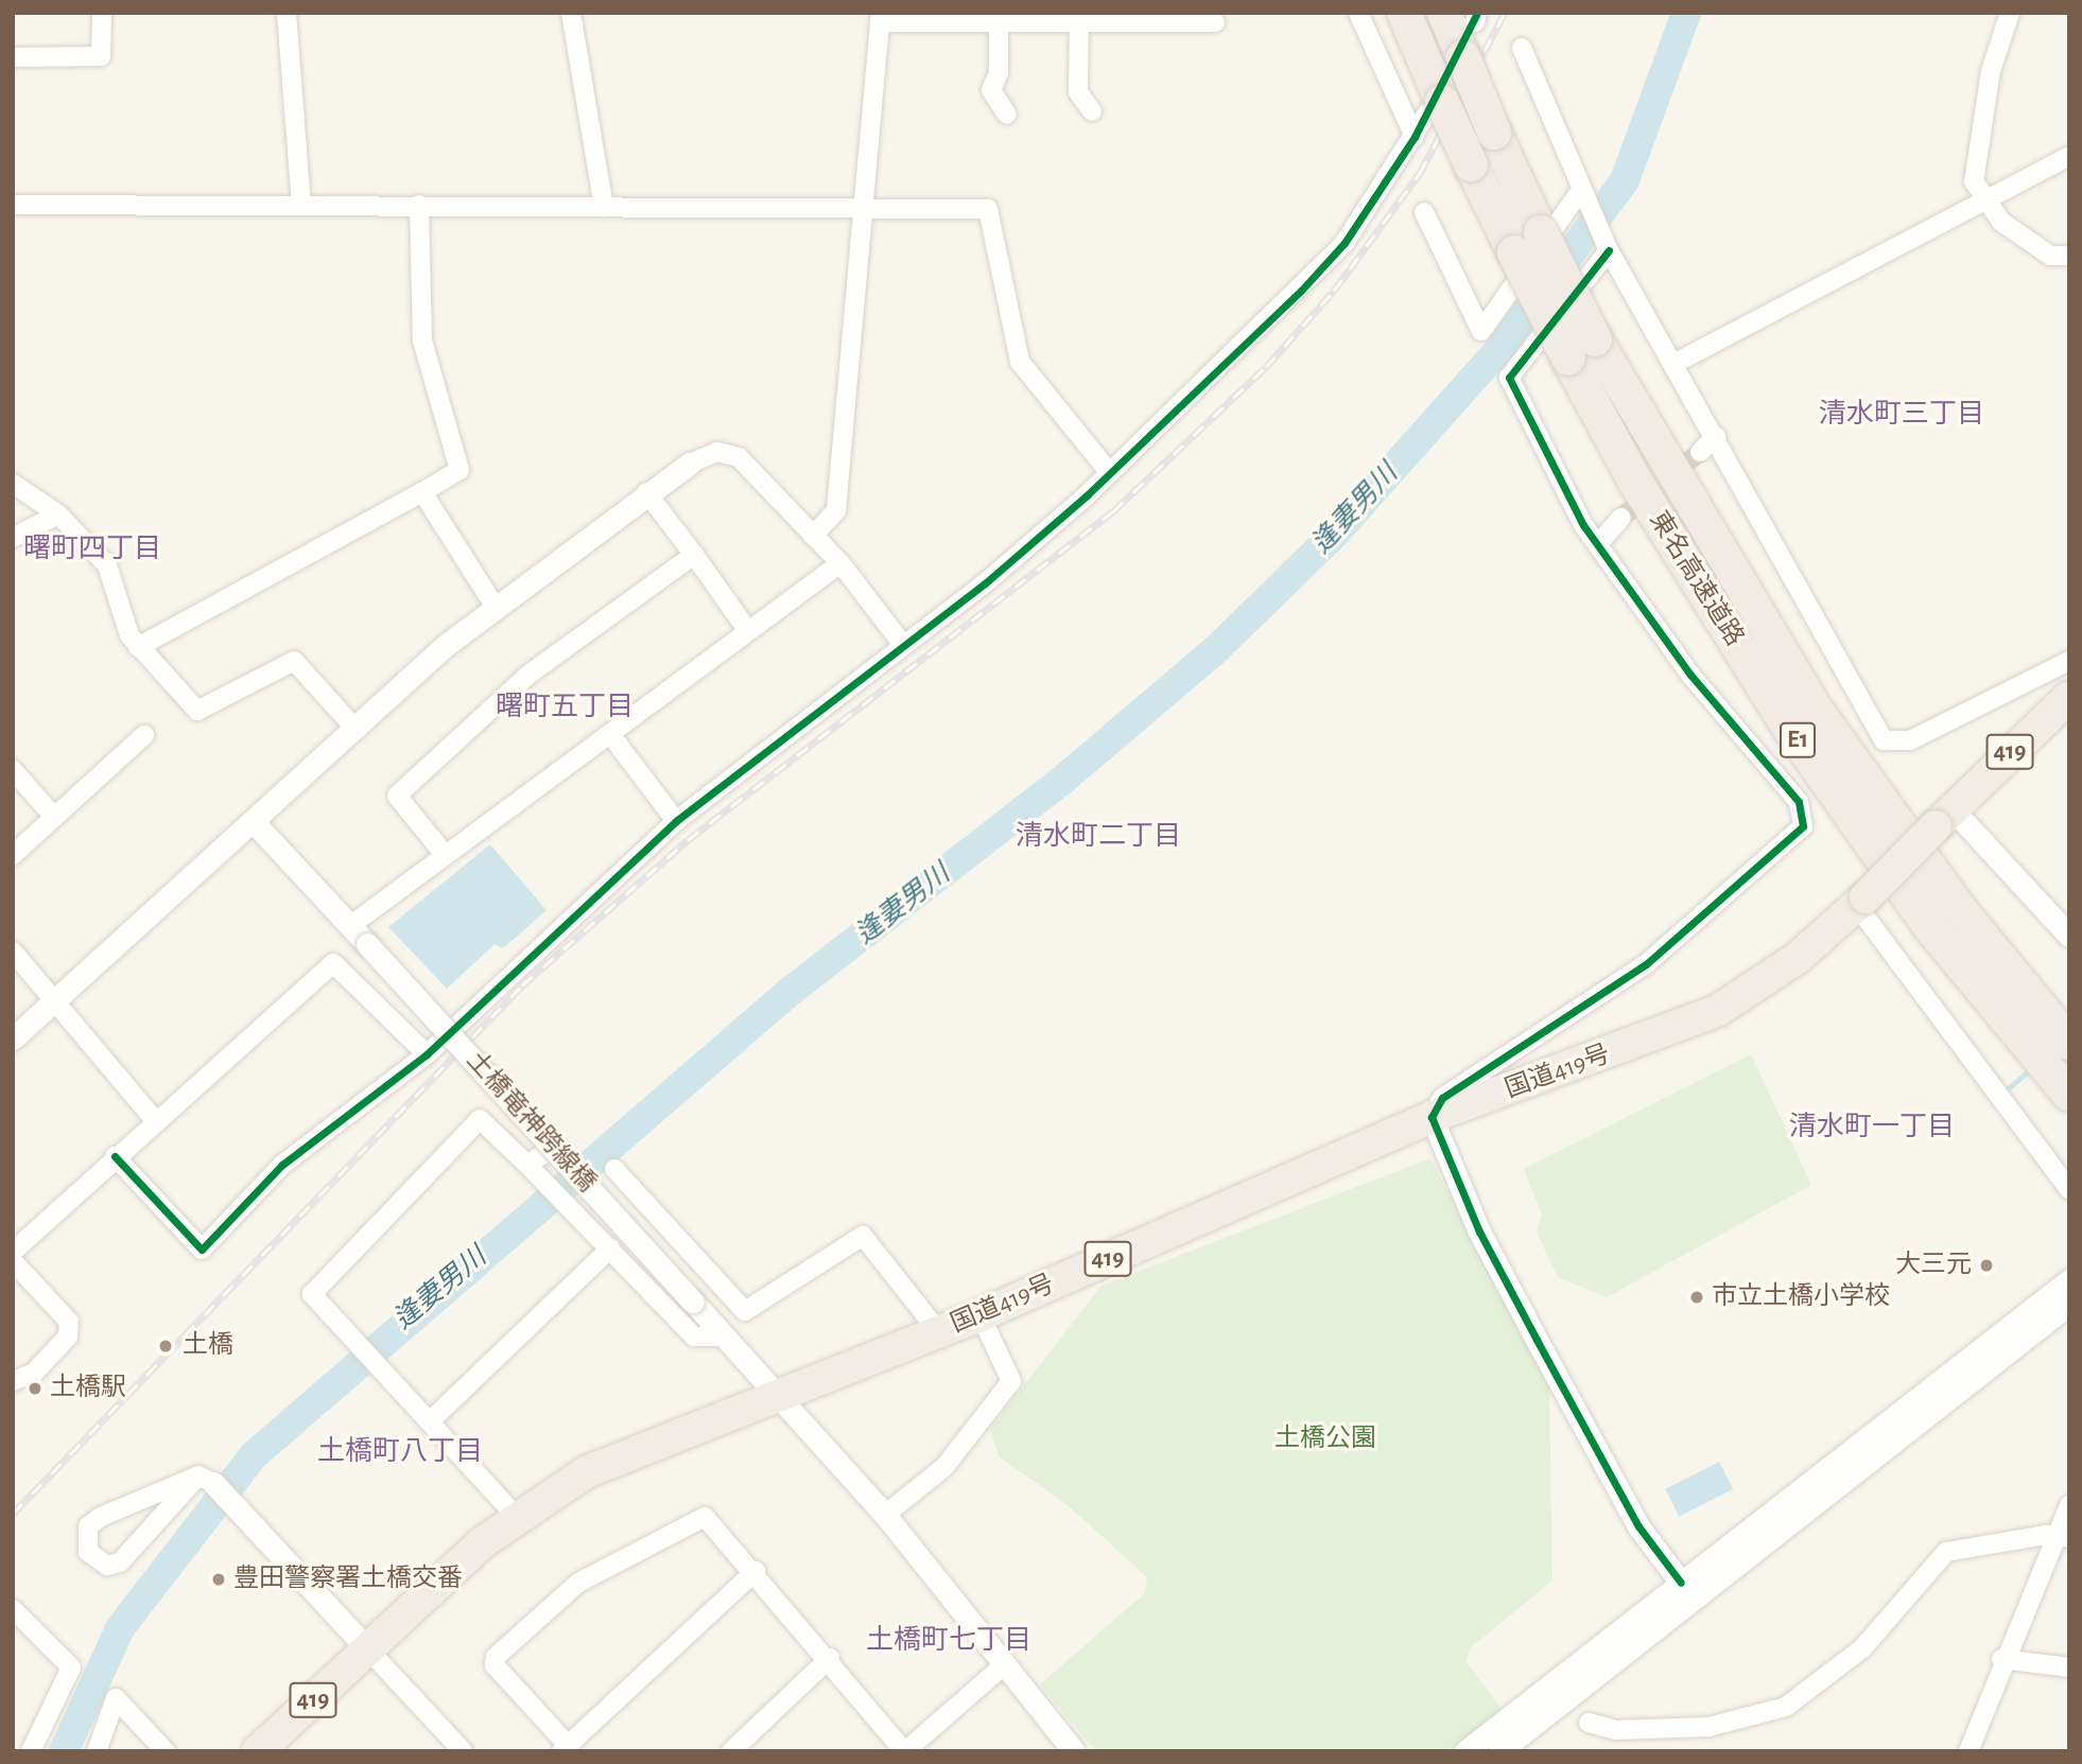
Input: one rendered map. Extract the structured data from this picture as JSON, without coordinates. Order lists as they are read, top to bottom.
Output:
{
  "streets": {
    "highway": [
      "東名高速道路",
      "E1",
      "419",
      "国道419号"
    ],
    "street": ["土橋竜神跨線橋"]
  },
  "crossings": [
    ["国道419号", "土橋竜神跨線橋"]
  ],
  "districts": [
    "清水町三丁目",
    "曙町四丁目",
    "曙町五丁目",
    "清水町二丁目",
    "清水町一丁目",
    "土橋町八丁目",
    "土橋町七丁目"
  ],
  "water": ["逢妻男川"],
  "parks": ["土橋公園"],
  "places": [
    "大三元",
    "市立土橋小学校",
    "土橋",
    "土橋駅",
    "豊田警察署土橋交番"
  ]
}
